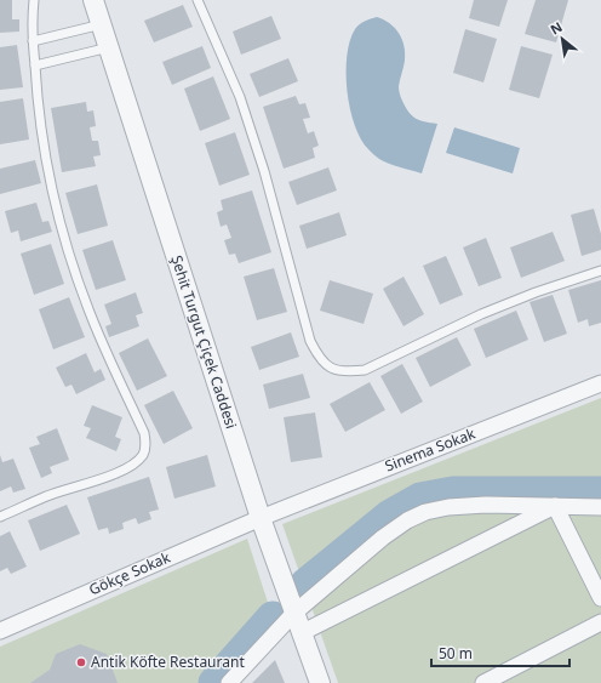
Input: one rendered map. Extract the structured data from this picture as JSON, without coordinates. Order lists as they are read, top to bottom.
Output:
{
  "streets": {
    "street": ["Şehit Turgut Çiçek Caddesi", "Sinema Sokak", "Gökçe Sokak"]
  },
  "crossings": [
    ["Şehit Turgut Çiçek Caddesi", "Sinema Sokak"],
    ["Şehit Turgut Çiçek Caddesi", "Gökçe Sokak"],
    ["Sinema Sokak", "Gökçe Sokak"]
  ],
  "places": ["Antik Köfte Restaurant"],
  "scale_bar": "50 m",
  "north": "top left"
}
